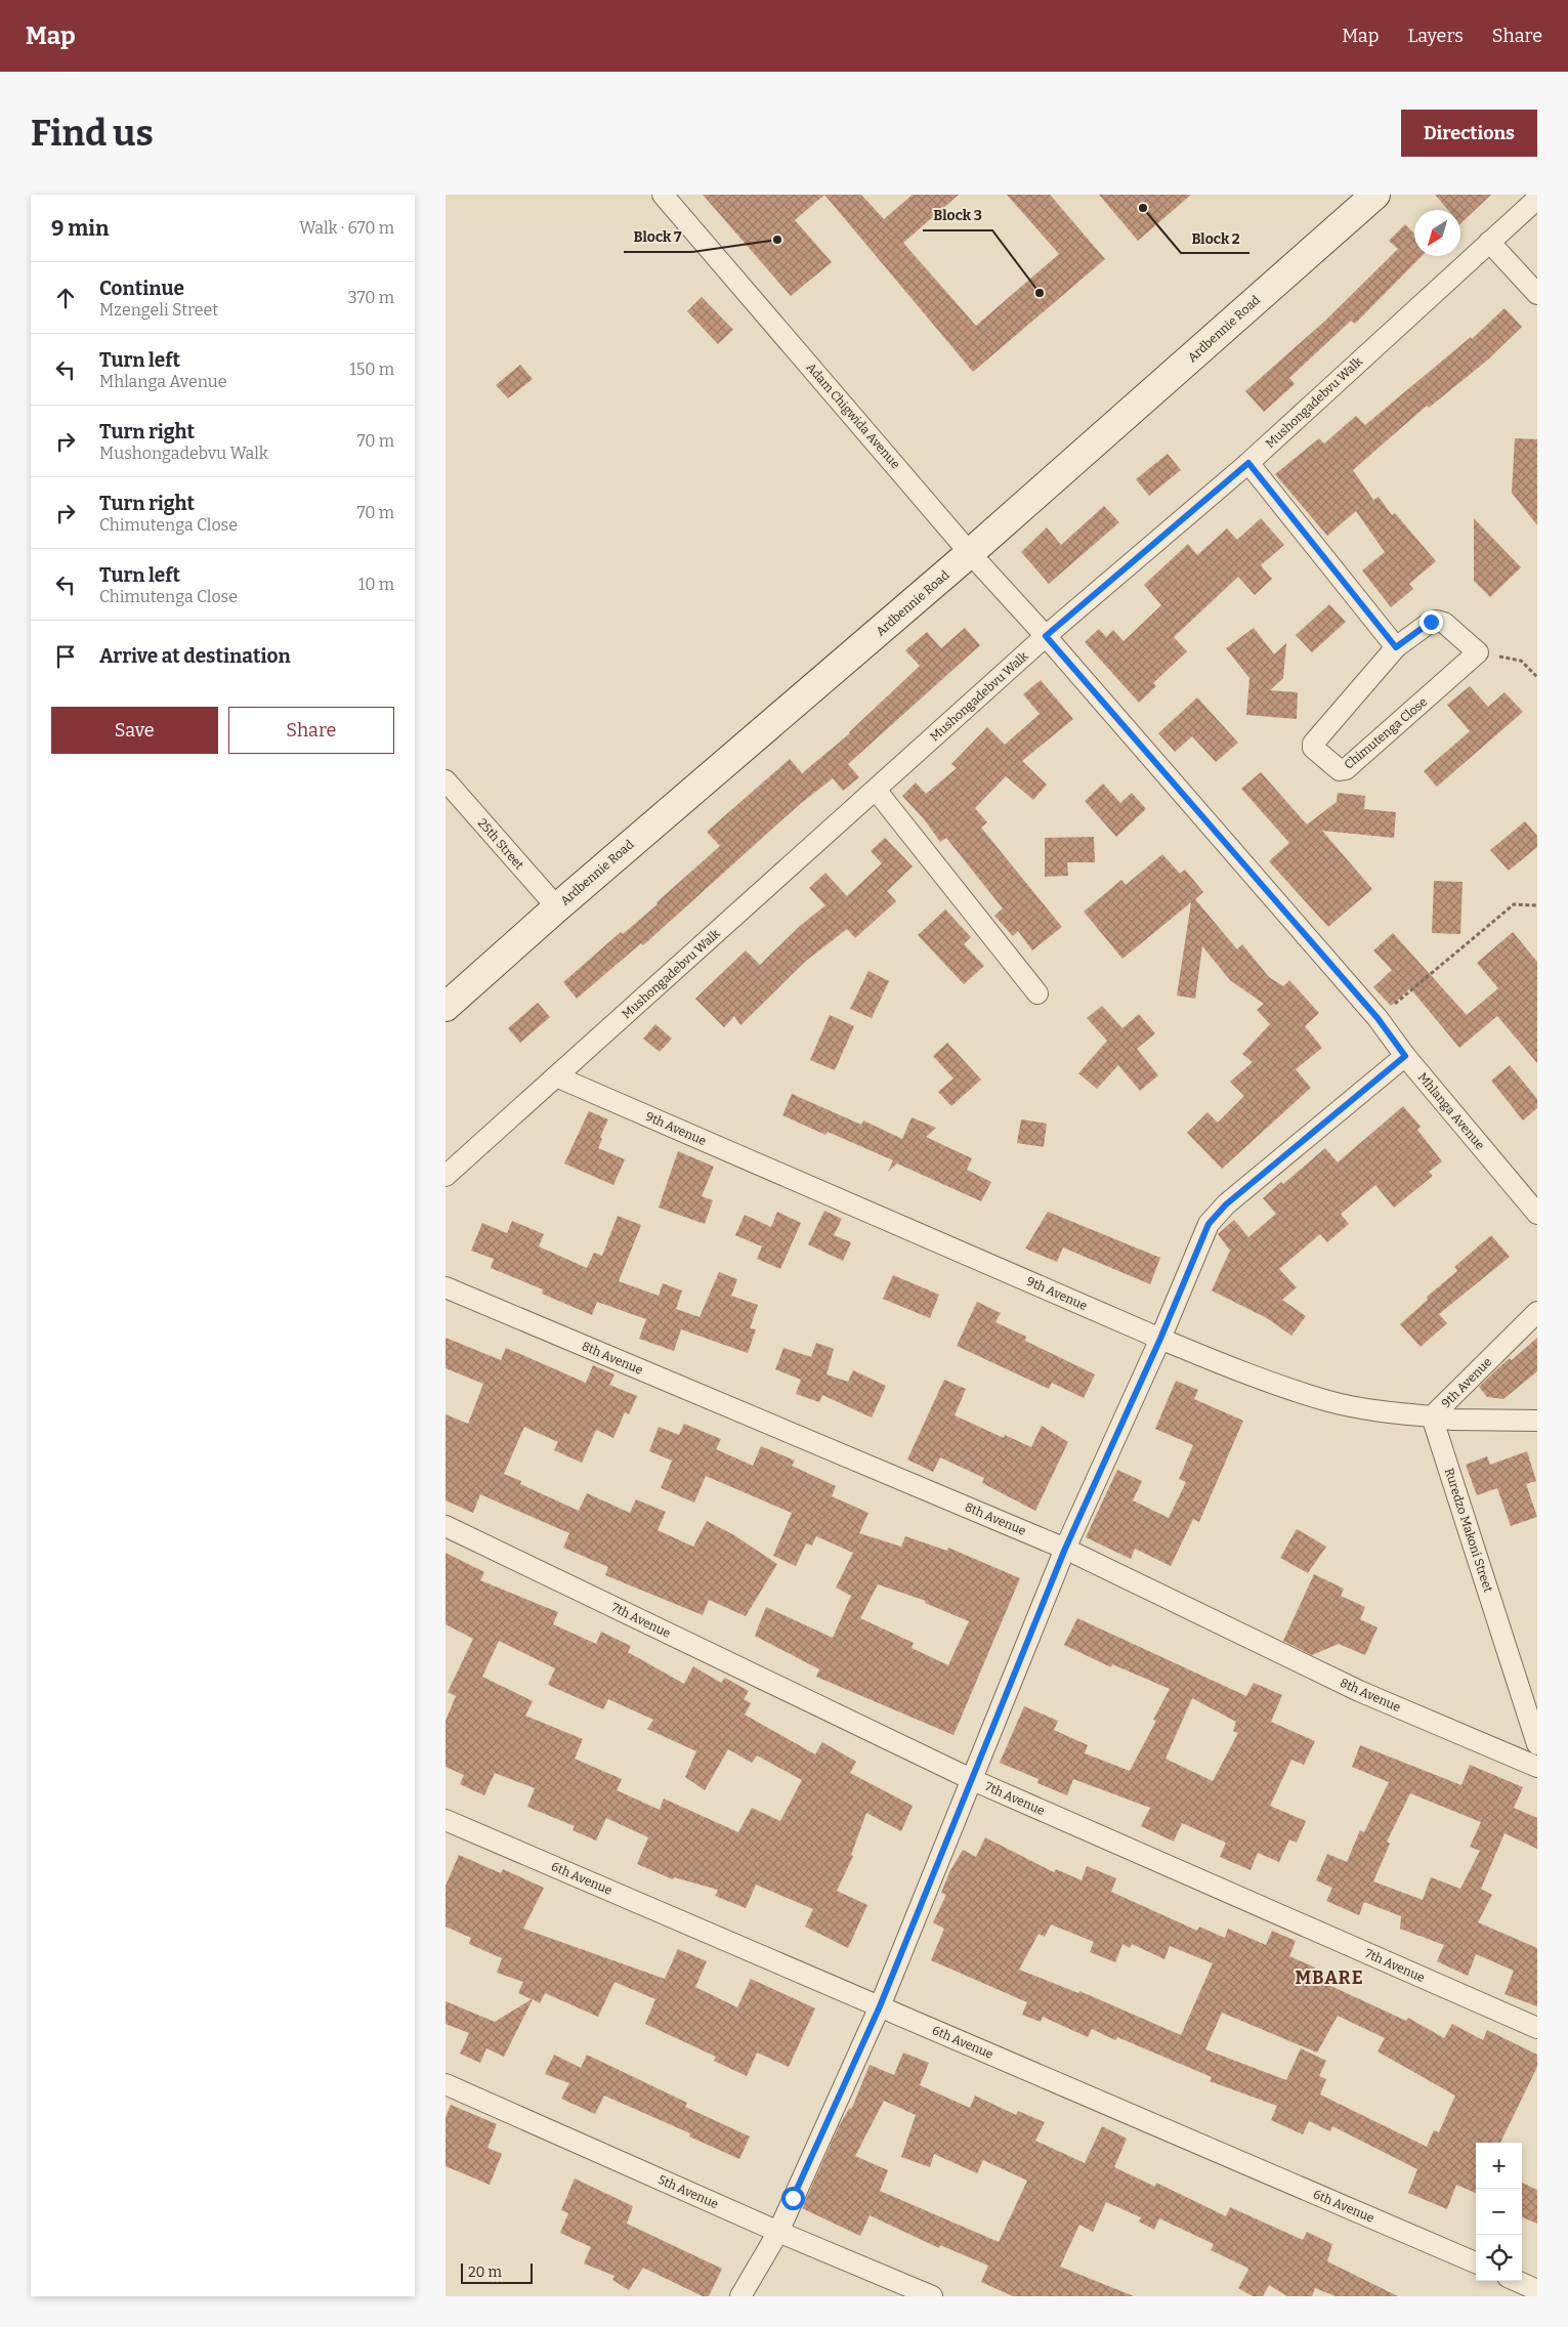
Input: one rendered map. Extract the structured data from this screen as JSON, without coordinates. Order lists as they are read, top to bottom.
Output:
{
  "streets": {
    "main road": ["Ardbennie Road"],
    "street": [
      "Mushongadebvu Walk",
      "Adam Chigwida Avenue",
      "Chimutenga Close",
      "25th Street",
      "Mhlanga Avenue",
      "9th Avenue",
      "8th Avenue",
      "Ruredzo Makoni Street",
      "7th Avenue",
      "6th Avenue",
      "5th Avenue"
    ]
  },
  "crossings": [
    ["Ardbennie Road", "Adam Chigwida Avenue"],
    ["Ardbennie Road", "25th Street"],
    ["Mushongadebvu Walk", "Adam Chigwida Avenue"],
    ["Mushongadebvu Walk", "Mhlanga Avenue"],
    ["Mushongadebvu Walk", "9th Avenue"],
    ["Adam Chigwida Avenue", "Mhlanga Avenue"],
    ["9th Avenue", "Ruredzo Makoni Street"]
  ],
  "districts": ["MBARE"],
  "places": ["Block 2", "Block 7", "Block 3"],
  "scale_bar": "20 m",
  "north": "bottom left",
  "page": {
    "header": "Map",
    "nav": ["Map", "Layers", "Share"],
    "buttons": [
      "Directions",
      ["Save", "Share"]
    ],
    "title": "Find us",
    "heading": ["9 min", "Walk · 670 m"],
    "list": [
      ["Continue", "Mzengeli Street", "370 m"],
      ["Turn left", "Mhlanga Avenue", "150 m"],
      ["Turn right", "Mushongadebvu Walk", "70 m"],
      ["Turn right", "Chimutenga Close", "70 m"],
      ["Turn left", "Chimutenga Close", "10 m"],
      "Arrive at destination"
    ],
    "map_buttons": ["+", "−"],
    "scale": "20 m"
  }
}
